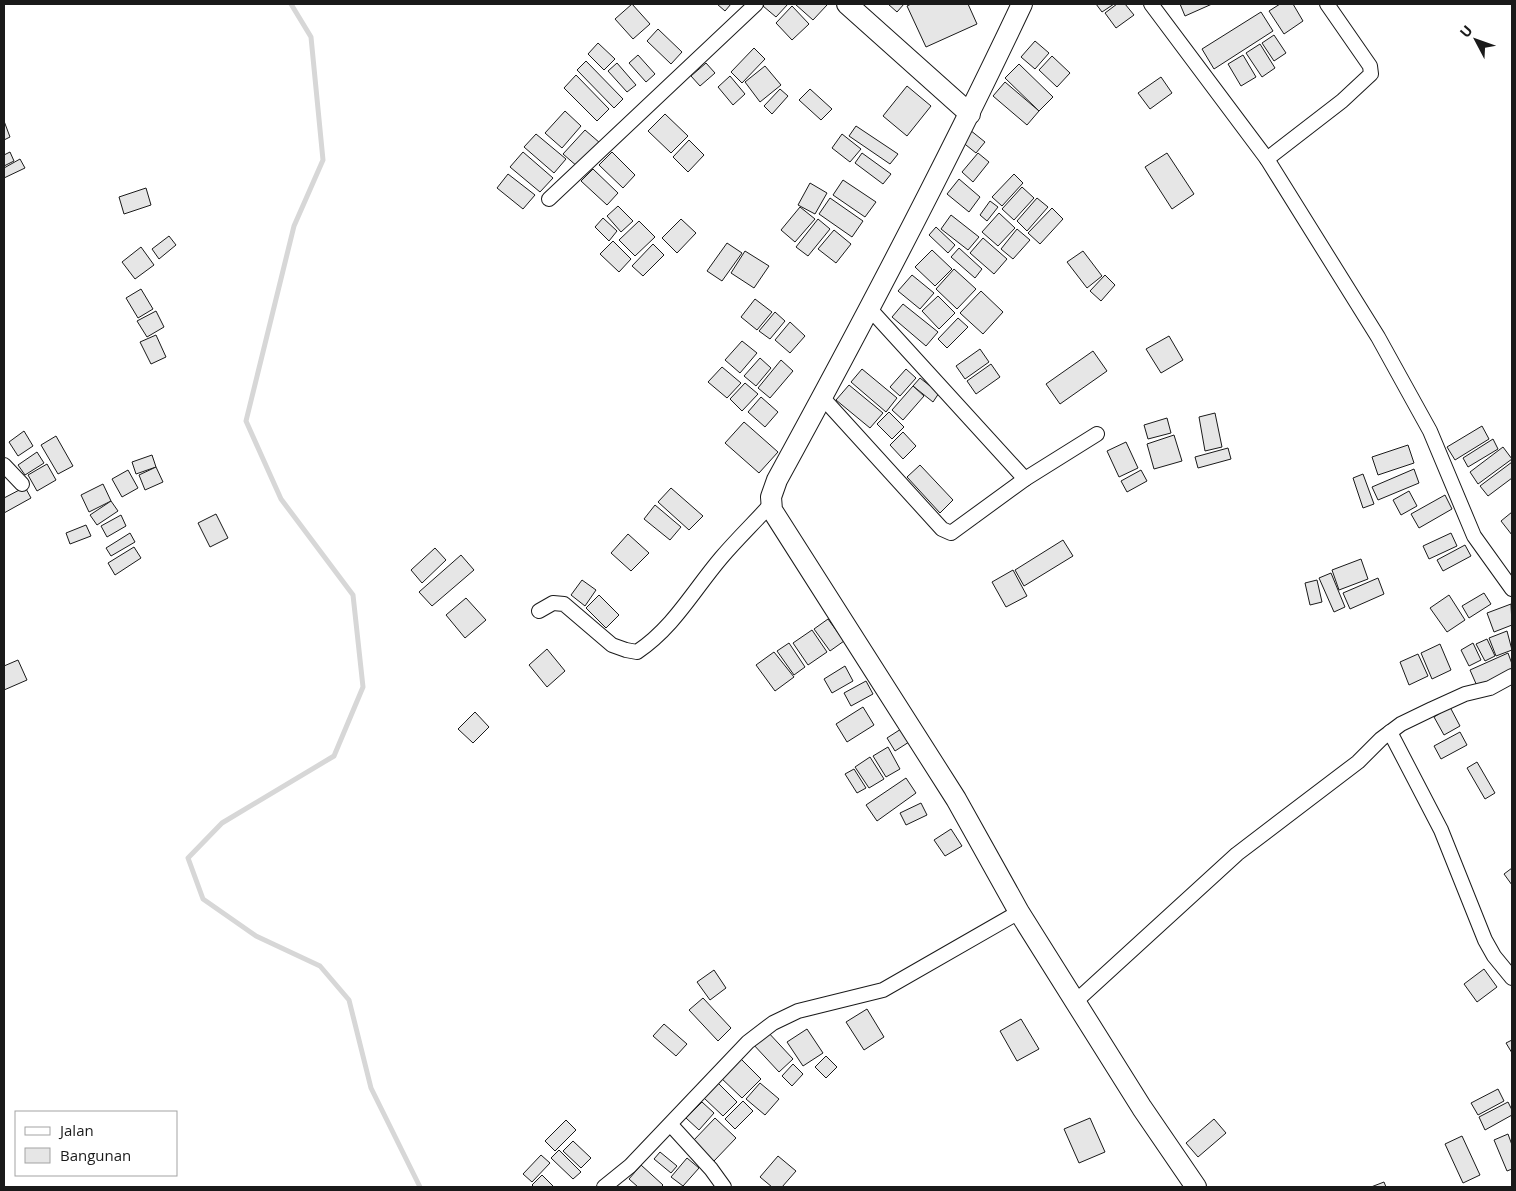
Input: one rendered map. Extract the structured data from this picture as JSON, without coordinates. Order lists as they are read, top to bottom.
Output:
{
  "legend": ["Jalan", "Bangunan"],
  "north": "top left"
}
